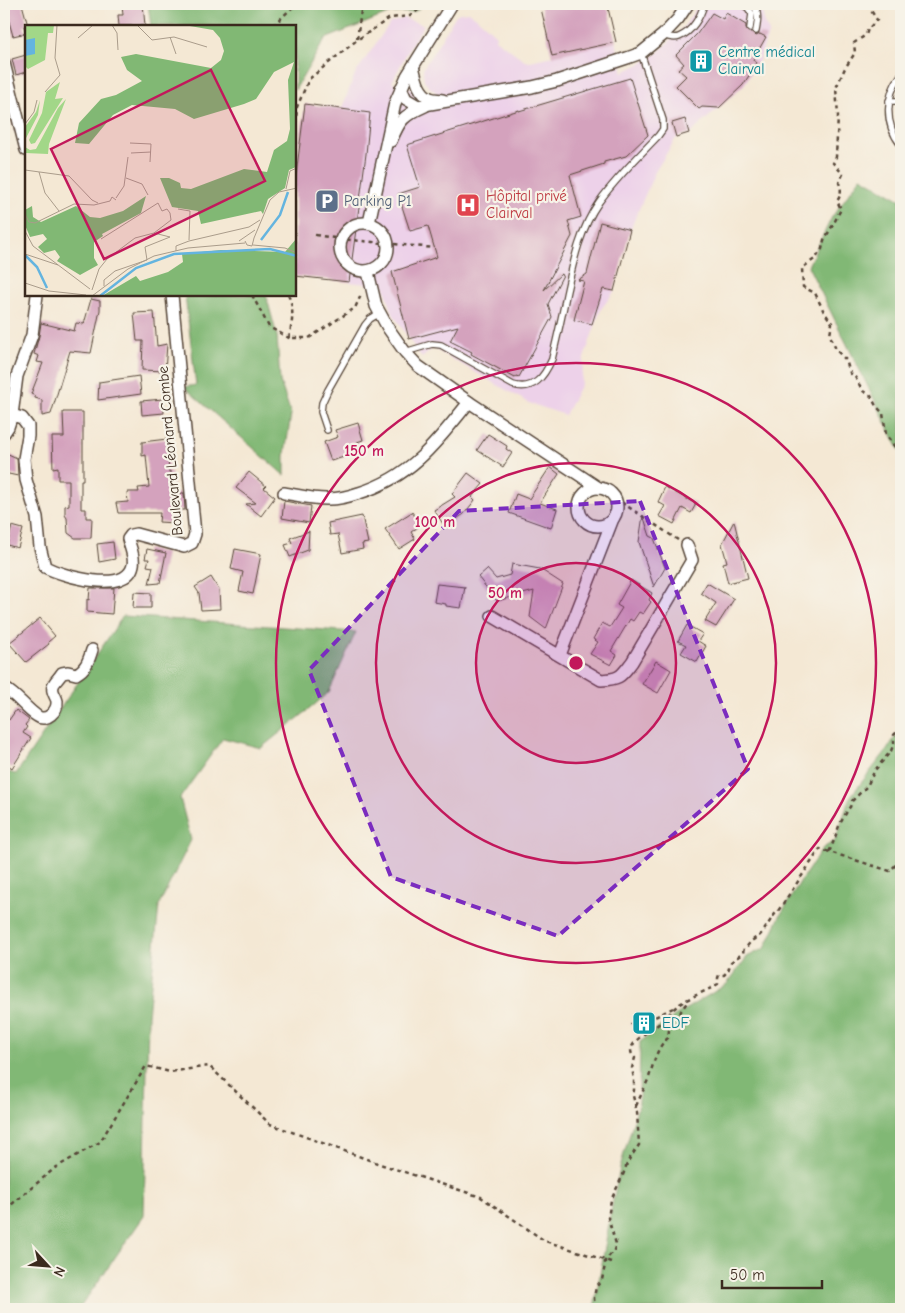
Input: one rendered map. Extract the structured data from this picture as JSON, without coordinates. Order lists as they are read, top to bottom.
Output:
{
  "streets": {
    "street": ["Boulevard Léonard Combe"]
  },
  "places": {
    "building": ["Centre médical Clairval", "EDF"],
    "parking": ["Parking P1"],
    "hospital": ["Hôpital privé Clairval"]
  },
  "scale_bar": "50 m",
  "north": "bottom right",
  "rings": ["150 m", "100 m", "50 m"]
}
